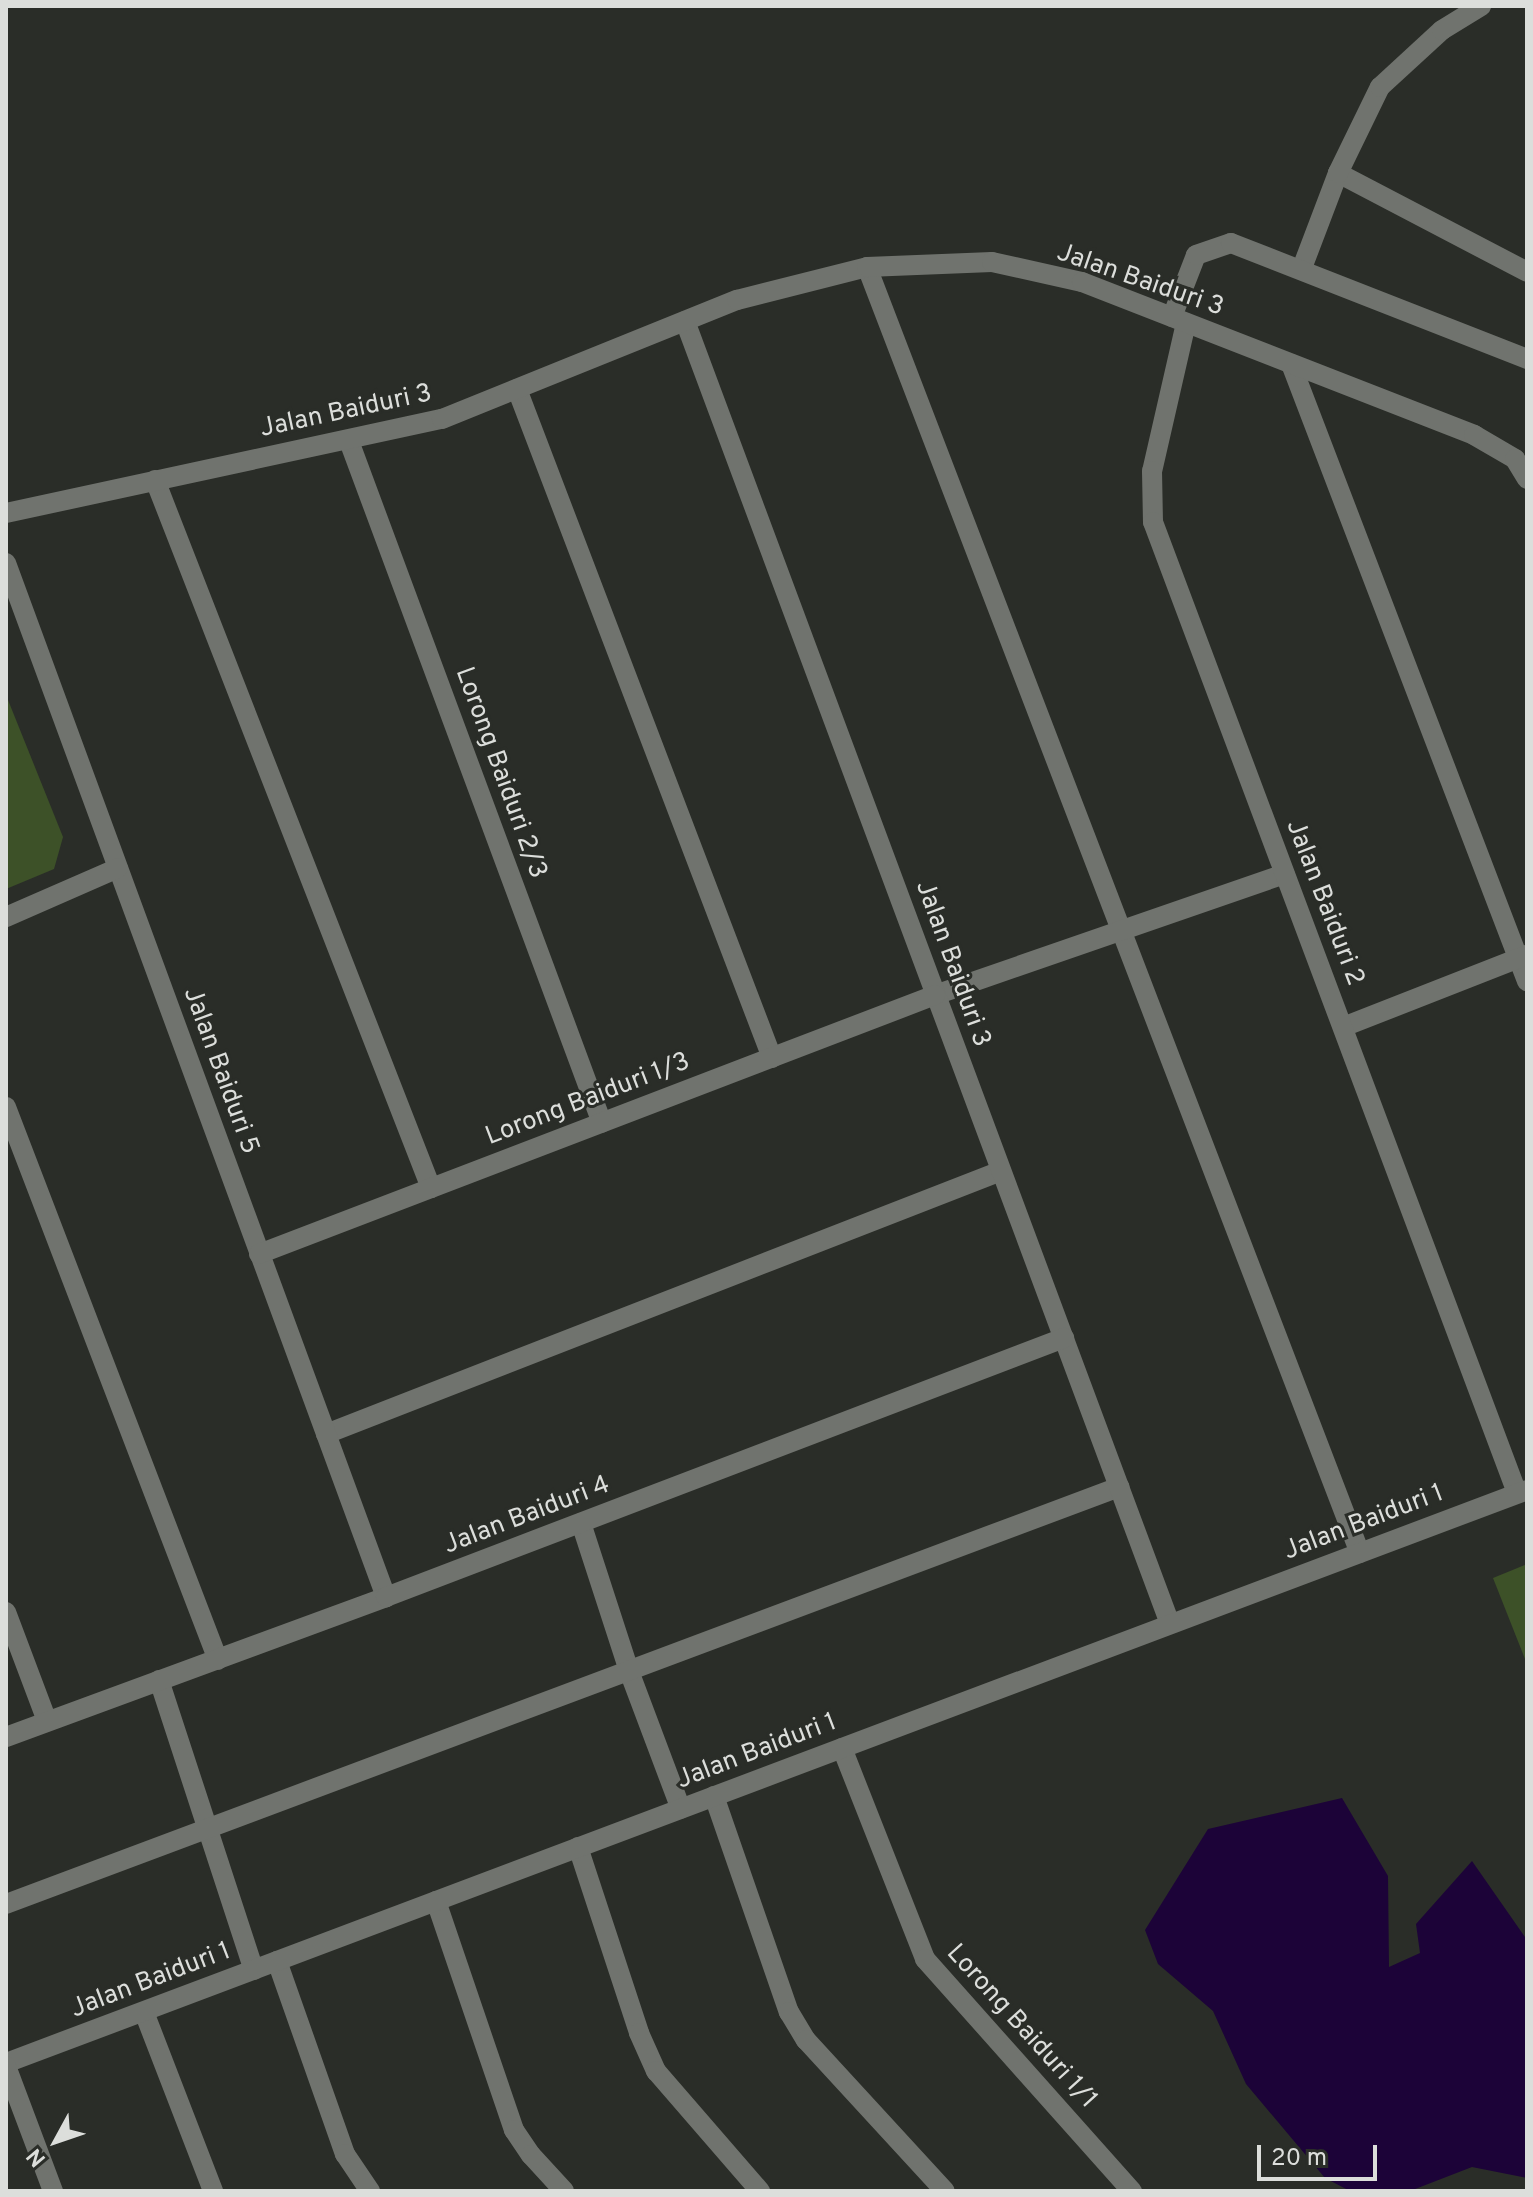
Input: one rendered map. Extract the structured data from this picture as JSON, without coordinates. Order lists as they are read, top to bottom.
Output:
{
  "streets": {
    "street": [
      "Jalan Baiduri 3",
      "Lorong Baiduri 2/3",
      "Jalan Baiduri 2",
      "Jalan Baiduri 5",
      "Lorong Baiduri 1/3",
      "Jalan Baiduri 4",
      "Jalan Baiduri 1",
      "Lorong Baiduri 1/1"
    ]
  },
  "crossings": [
    ["Jalan Baiduri 3", "Lorong Baiduri 2/3"],
    ["Jalan Baiduri 3", "Jalan Baiduri 2"],
    ["Jalan Baiduri 3", "Lorong Baiduri 1/3"],
    ["Jalan Baiduri 3", "Jalan Baiduri 4"],
    ["Jalan Baiduri 3", "Jalan Baiduri 1"],
    ["Lorong Baiduri 2/3", "Lorong Baiduri 1/3"],
    ["Jalan Baiduri 2", "Lorong Baiduri 1/3"],
    ["Jalan Baiduri 2", "Jalan Baiduri 1"],
    ["Jalan Baiduri 5", "Lorong Baiduri 1/3"],
    ["Jalan Baiduri 5", "Jalan Baiduri 4"],
    ["Jalan Baiduri 1", "Lorong Baiduri 1/1"]
  ],
  "scale_bar": "20 m",
  "north": "bottom left"
}
